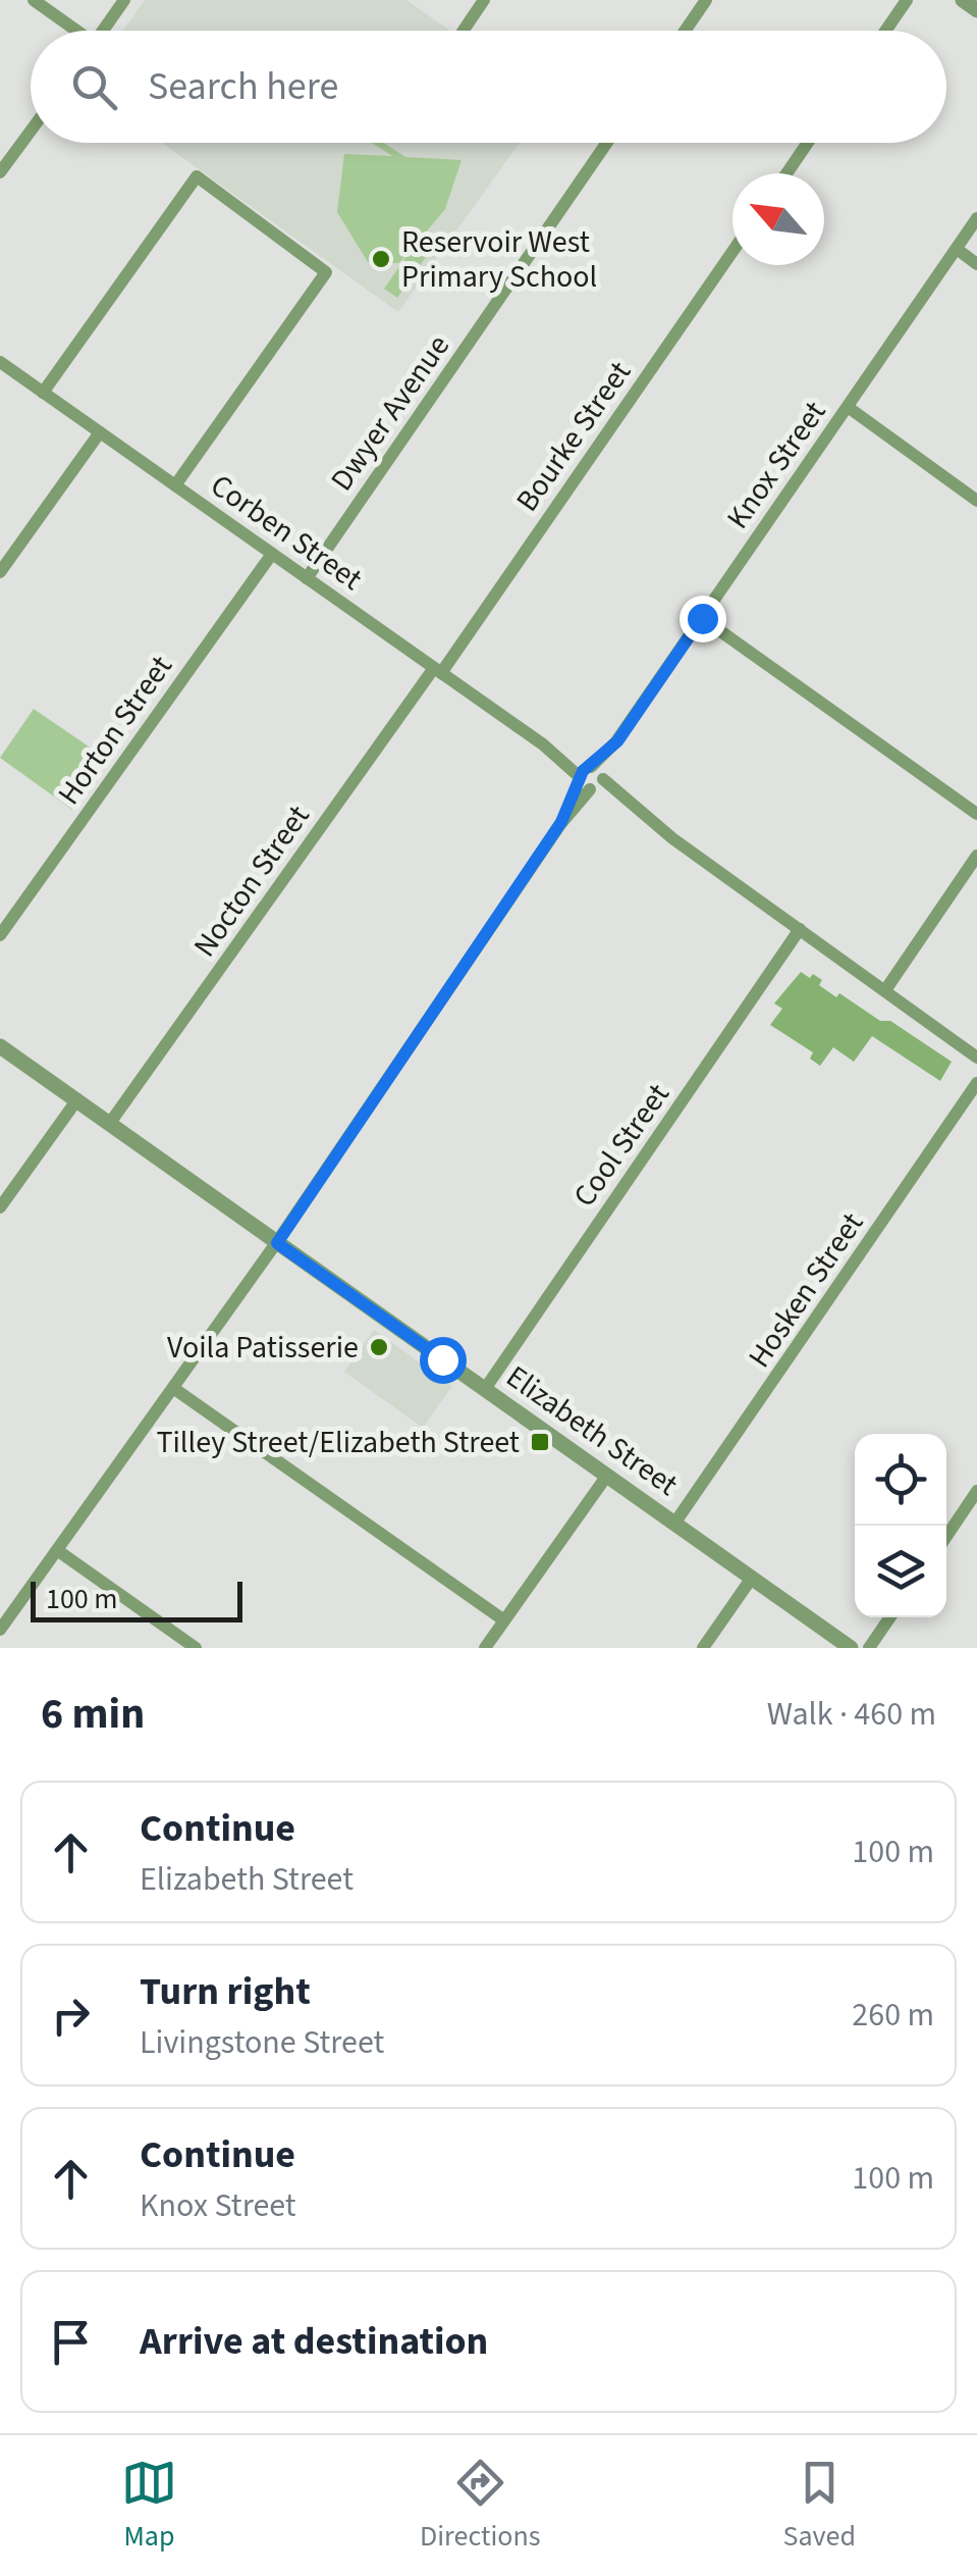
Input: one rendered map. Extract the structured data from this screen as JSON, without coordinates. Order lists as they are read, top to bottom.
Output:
{
  "streets": {
    "street": [
      "Dwyer Avenue",
      "Bourke Street",
      "Knox Street",
      "Corben Street",
      "Horton Street",
      "Nocton Street",
      "Cool Street",
      "Hosken Street",
      "Elizabeth Street"
    ]
  },
  "crossings": [
    ["Dwyer Avenue", "Corben Street"],
    ["Bourke Street", "Corben Street"],
    ["Bourke Street", "Nocton Street"],
    ["Knox Street", "Corben Street"],
    ["Knox Street", "Elizabeth Street"],
    ["Corben Street", "Horton Street"],
    ["Corben Street", "Nocton Street"],
    ["Corben Street", "Cool Street"],
    ["Nocton Street", "Elizabeth Street"],
    ["Cool Street", "Elizabeth Street"],
    ["Hosken Street", "Elizabeth Street"]
  ],
  "places": {
    "other": ["Reservoir West Primary School", "Voila Patisserie"],
    "transit": ["Tilley Street/Elizabeth Street"]
  },
  "scale_bar": "100 m",
  "north": "top left",
  "page": {
    "search": "Search here",
    "scale": "100 m",
    "heading": ["6 min", "Walk · 460 m"],
    "list": [
      ["Continue", "Elizabeth Street", "100 m"],
      ["Turn right", "Livingstone Street", "260 m"],
      ["Continue", "Knox Street", "100 m"],
      "Arrive at destination"
    ],
    "nav": ["Map", "Directions", "Saved"]
  }
}
